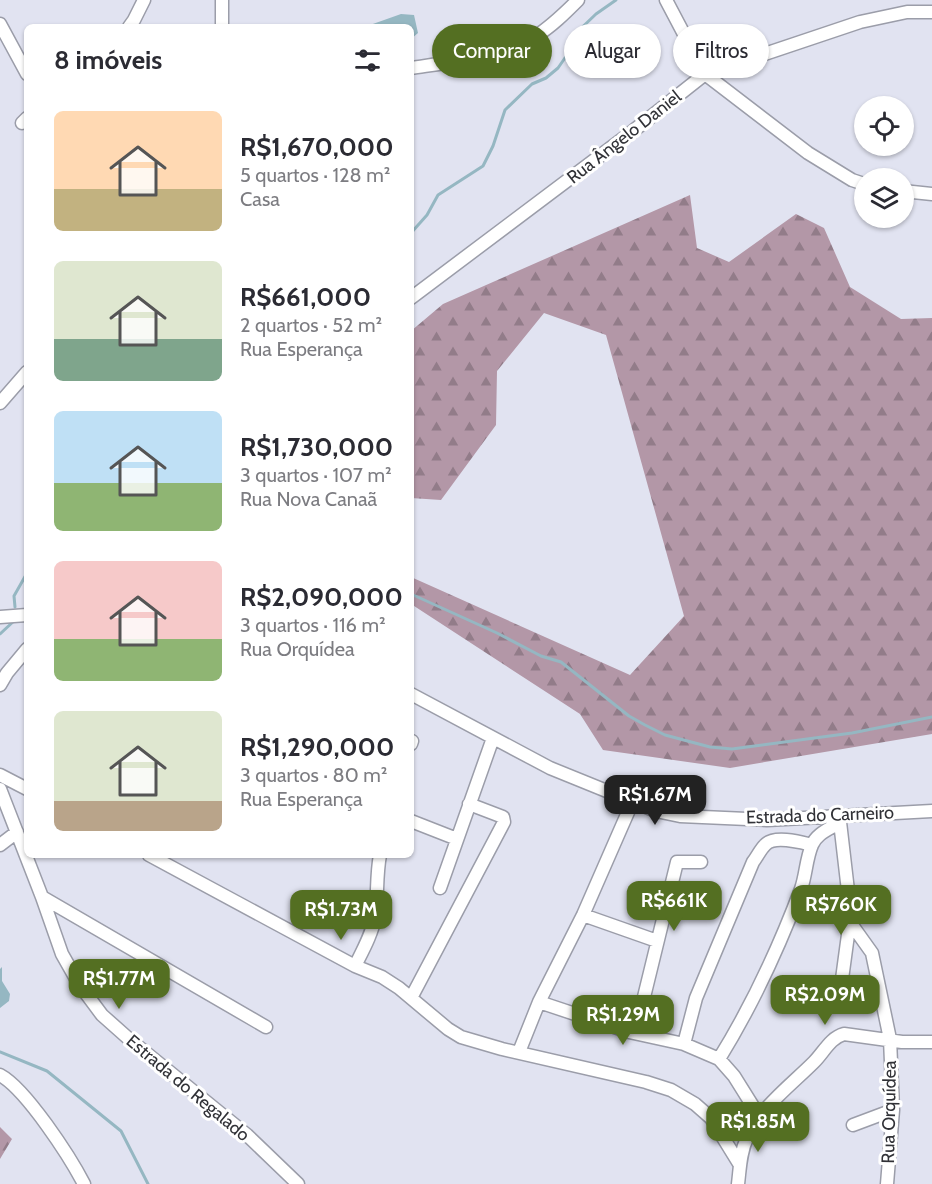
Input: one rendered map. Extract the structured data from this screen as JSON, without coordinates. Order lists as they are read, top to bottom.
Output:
{
  "streets": {
    "street": [
      "Rua Ângelo Daniel",
      "Estrada do Carneiro",
      "Estrada do Regalado",
      "Rua Orquídea"
    ]
  },
  "page": {
    "chip": ["Comprar", "Alugar", "Filtros"],
    "heading": "8 imóveis",
    "list": [
      {
        "name": "R$1,670,000",
        "note": "5 quartos · 128 m² · Casa"
      },
      {
        "name": "R$661,000",
        "note": "2 quartos · 52 m² · Rua Esperança"
      },
      {
        "name": "R$1,730,000",
        "note": "3 quartos · 107 m² · Rua Nova Canaã"
      },
      {
        "name": "R$2,090,000",
        "note": "3 quartos · 116 m² · Rua Orquídea"
      },
      {
        "name": "R$1,290,000",
        "note": "3 quartos · 80 m² · Rua Esperança"
      }
    ],
    "price": [
      "R$1.67M",
      "R$661K",
      "R$760K",
      "R$1.73M",
      "R$1.77M",
      "R$2.09M",
      "R$1.29M",
      "R$1.85M"
    ]
  }
}
